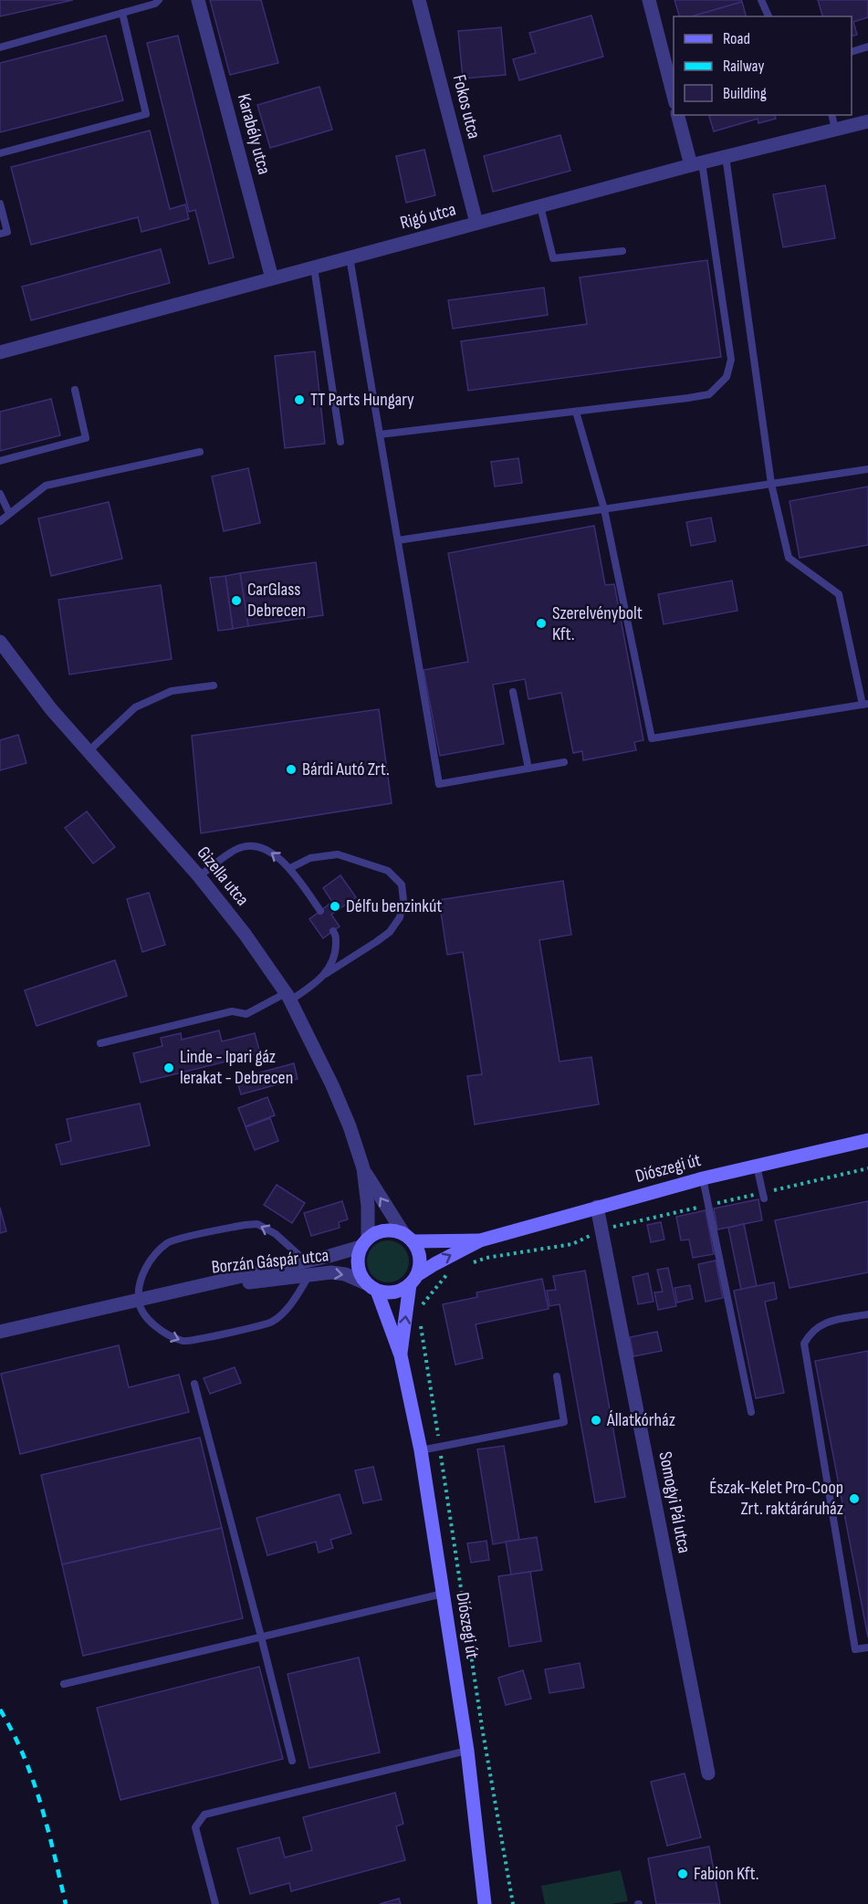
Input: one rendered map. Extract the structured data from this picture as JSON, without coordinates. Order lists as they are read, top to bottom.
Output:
{
  "streets": {
    "main road": ["Diószegi út"],
    "street": [
      "Fokos utca",
      "Karabély utca",
      "Rigó utca",
      "Gizella utca",
      "Borzán Gáspár utca",
      "Somogyi Pál utca"
    ]
  },
  "crossings": [
    ["Fokos utca", "Rigó utca"],
    ["Karabély utca", "Rigó utca"],
    ["Gizella utca", "Diószegi út"],
    ["Gizella utca", "Borzán Gáspár utca"],
    ["Diószegi út", "Borzán Gáspár utca"],
    ["Diószegi út", "Somogyi Pál utca"]
  ],
  "places": [
    "TT Parts Hungary",
    "CarGlass Debrecen",
    "Szerelvénybolt Kft.",
    "Bárdi Autó Zrt.",
    "Délfu benzinkút",
    "Linde - Ipari gáz lerakat - Debrecen",
    "Állatkórház",
    "Észak-Kelet Pro-Coop Zrt. raktáráruház",
    "Fabion Kft."
  ],
  "legend": ["Road", "Railway", "Building"]
}
